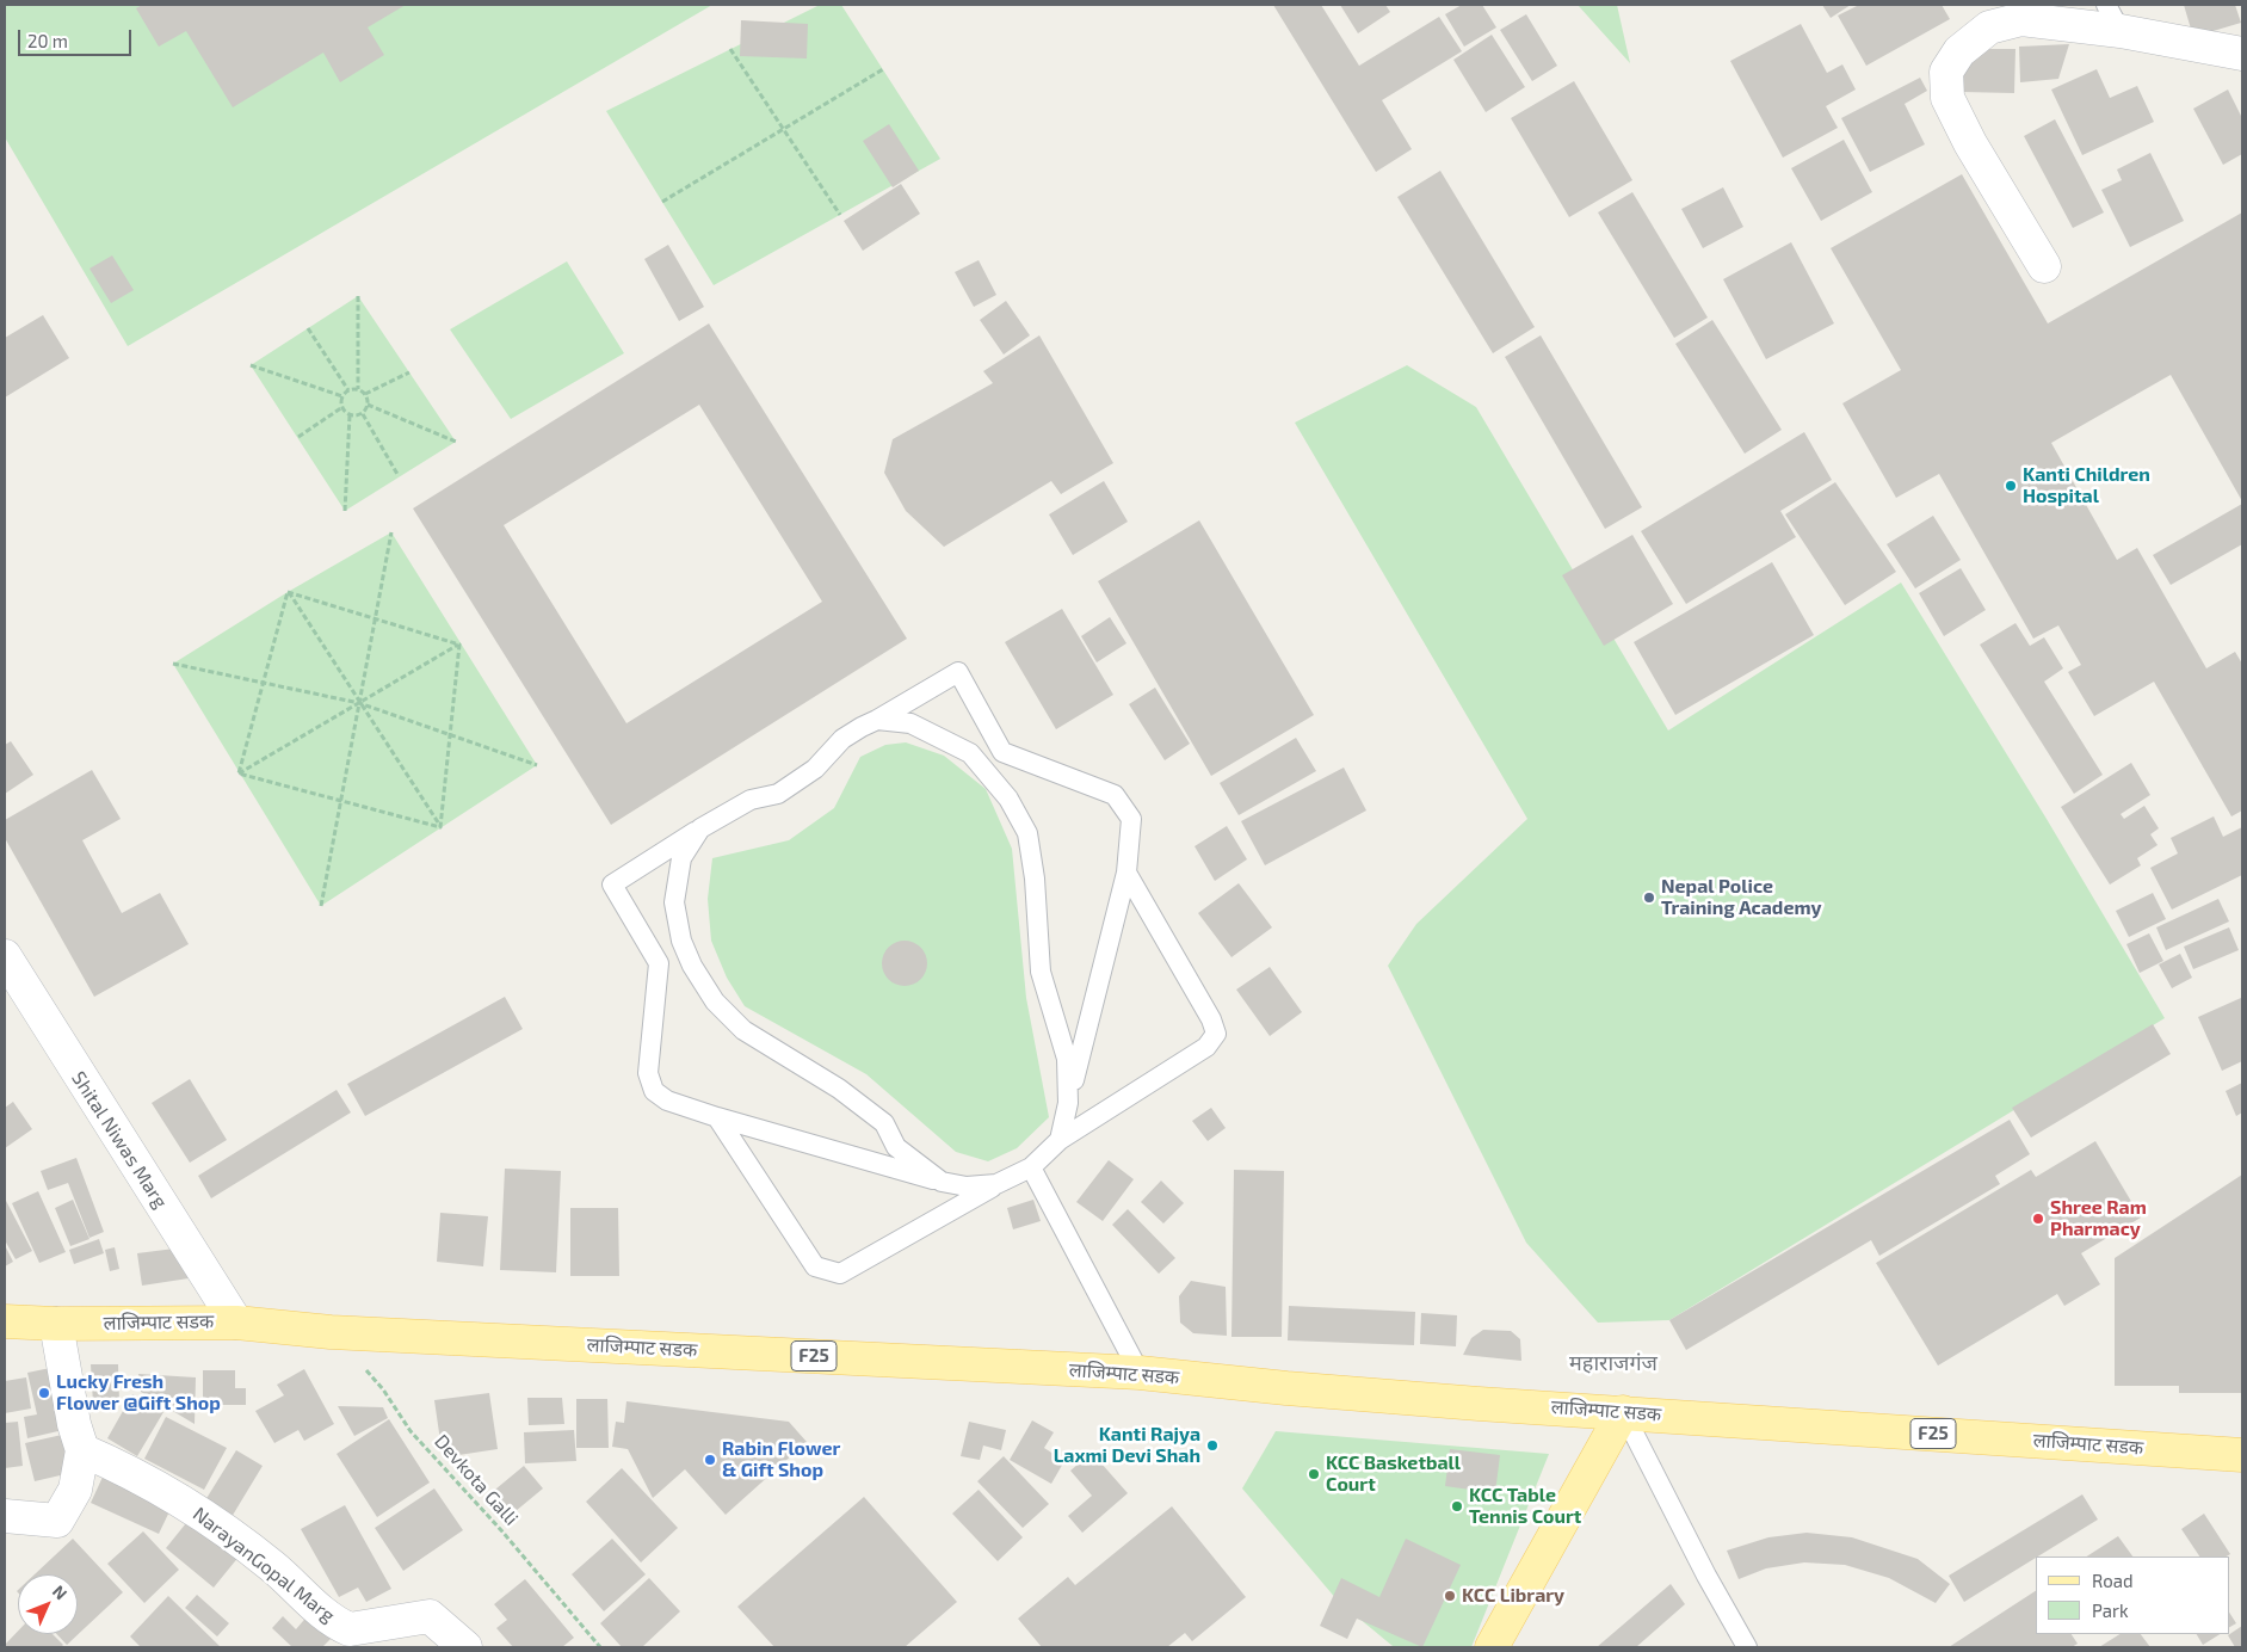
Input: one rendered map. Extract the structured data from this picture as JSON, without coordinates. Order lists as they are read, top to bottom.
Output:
{
  "streets": {
    "main road": ["लाजिम्पाट सडक", "F25"],
    "street": ["Shital Niwas Marg", "NarayanGopal Marg"],
    "path": ["Devkota Galli"]
  },
  "crossings": [
    ["Shital Niwas Marg", "लाजिम्पाट सडक"],
    ["लाजिम्पाट सडक", "Devkota Galli"]
  ],
  "districts": ["महाराजगंज"],
  "places": [
    "Kanti Children Hospital",
    "Nepal Police Training Academy",
    "Shree Ram Pharmacy",
    "Lucky Fresh Flower @Gift Shop",
    "Kanti Rajya Laxmi Devi Shah",
    "Rabin Flower & Gift Shop",
    "KCC Basketball Court",
    "KCC Table Tennis Court",
    "KCC Library"
  ],
  "legend": ["Road", "Park"],
  "scale_bar": "20 m",
  "north": "top right"
}
